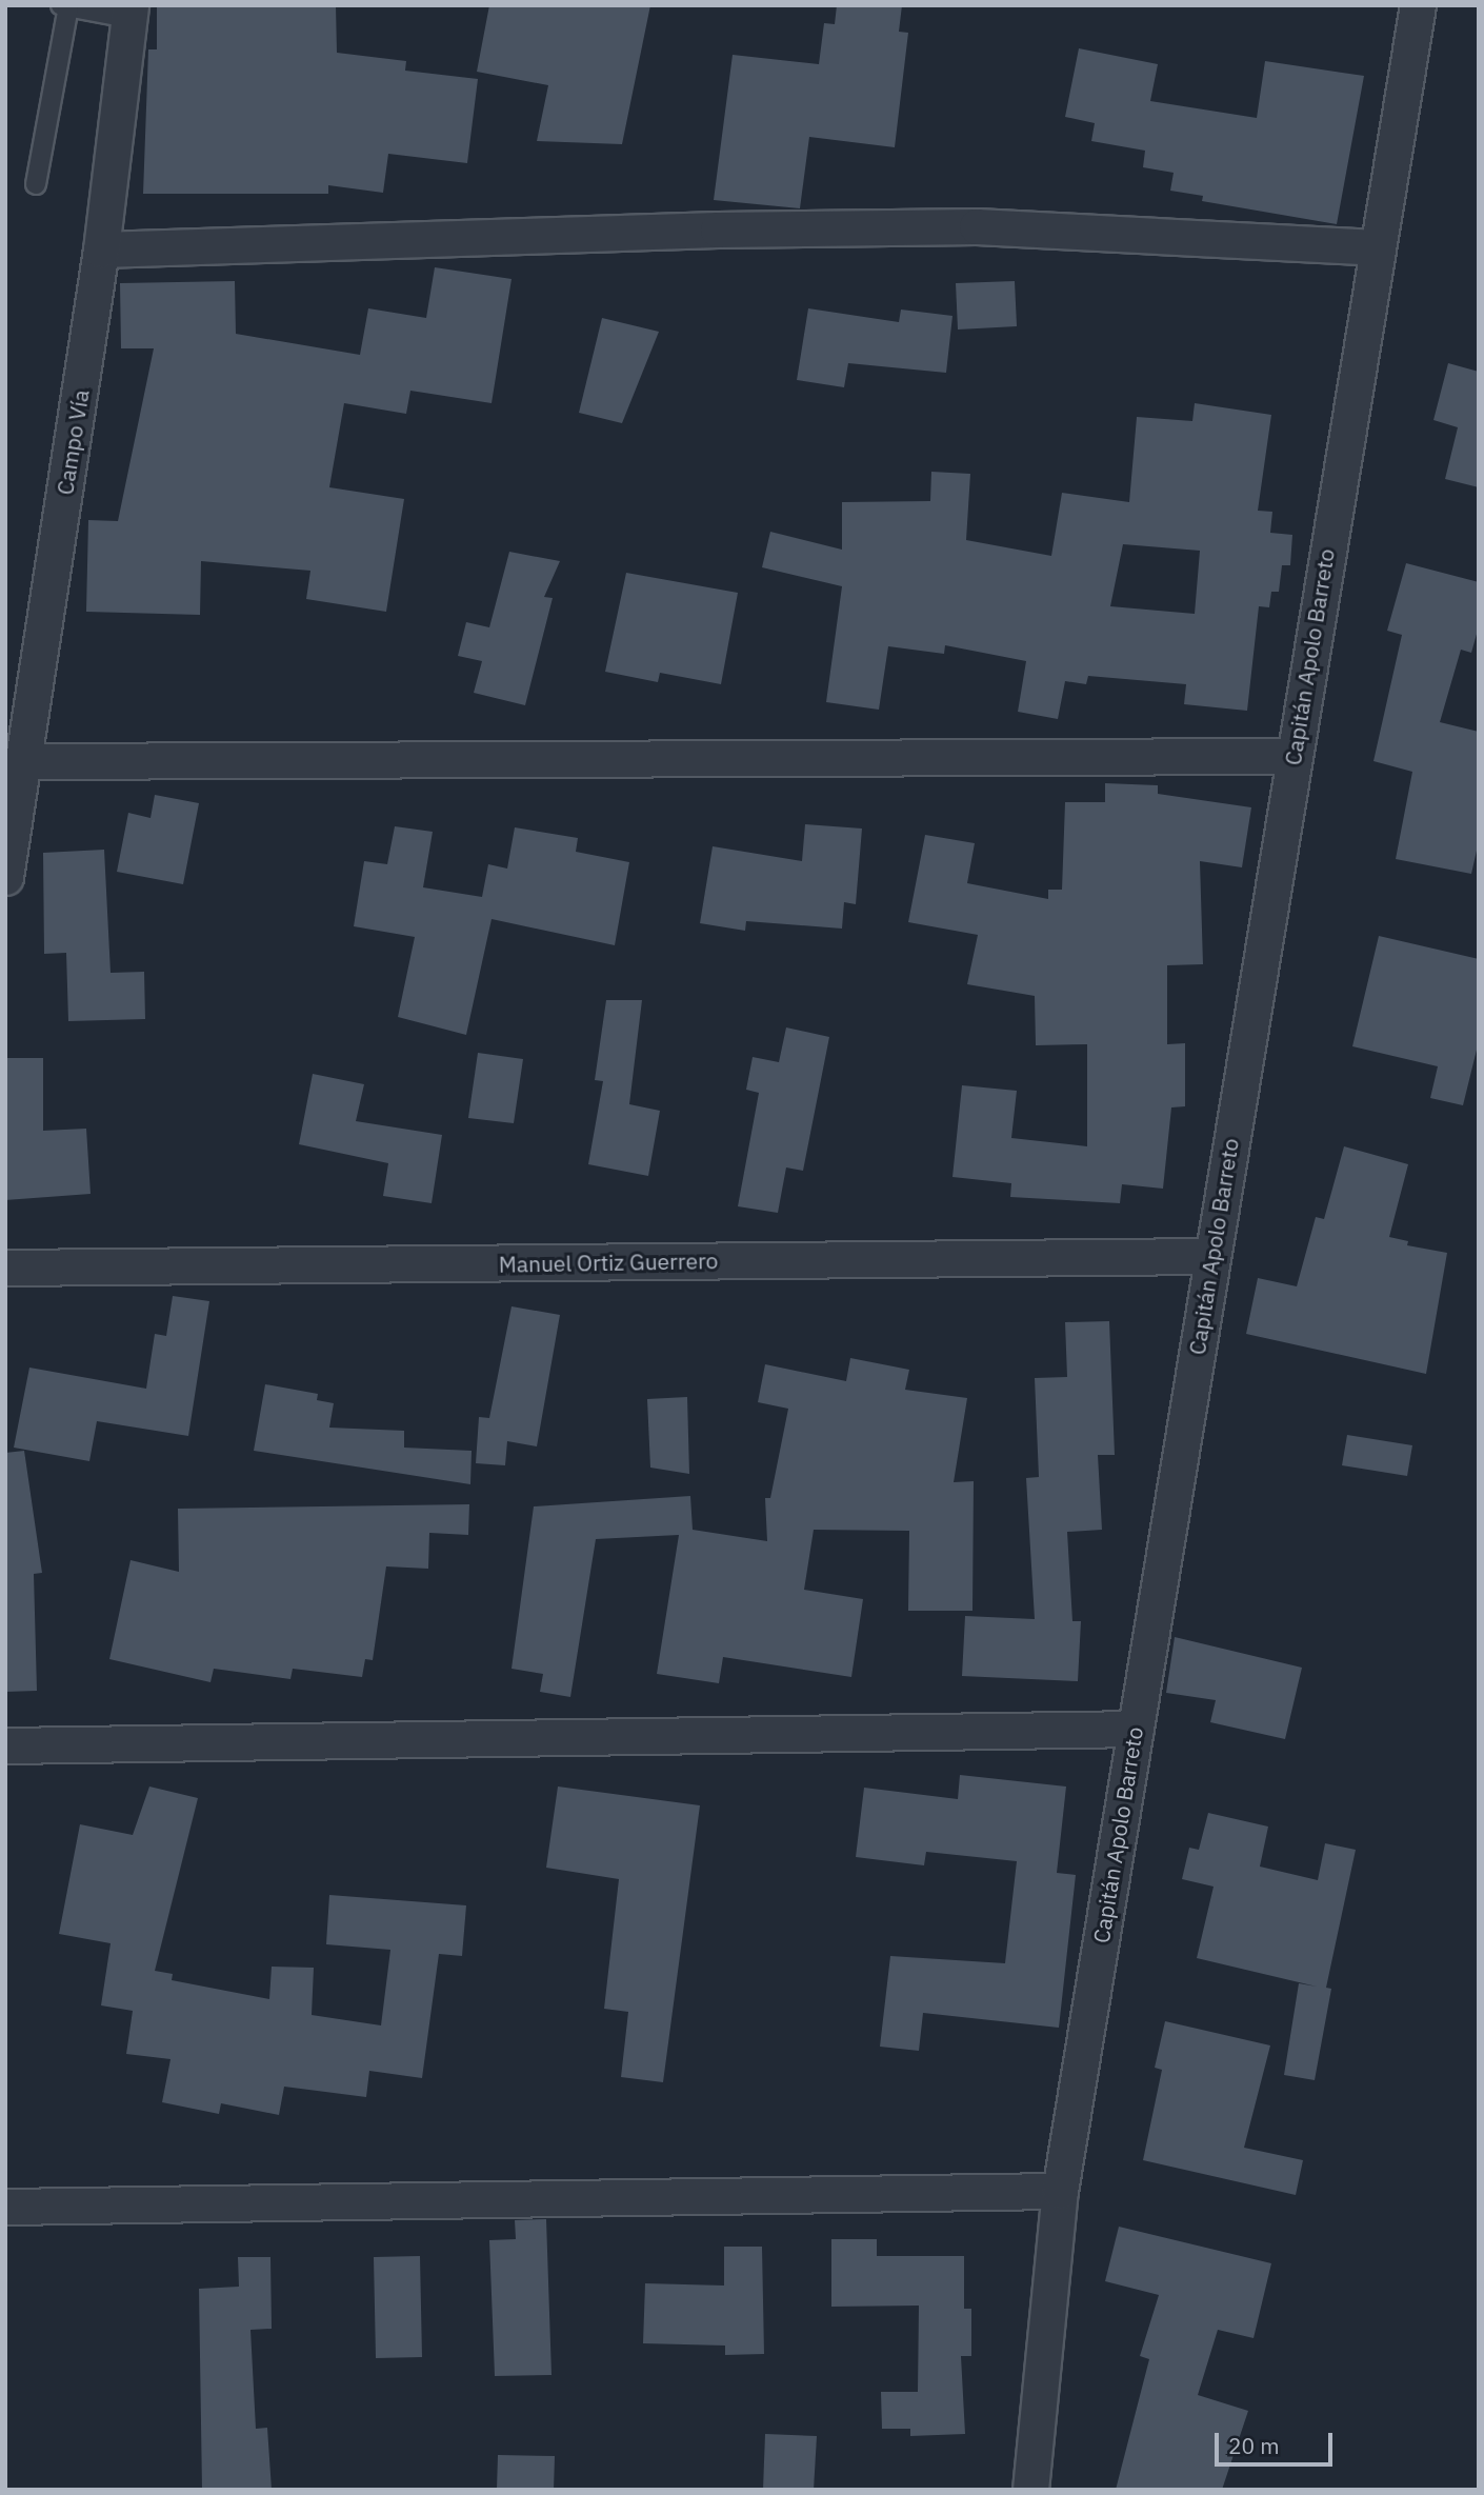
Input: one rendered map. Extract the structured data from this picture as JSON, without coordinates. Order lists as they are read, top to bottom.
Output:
{
  "streets": {
    "street": ["Campo Vía", "Capitán Apolo Barreto", "Manuel Ortiz Guerrero"]
  },
  "crossings": [
    ["Capitán Apolo Barreto", "Manuel Ortiz Guerrero"]
  ],
  "scale_bar": "20 m"
}
